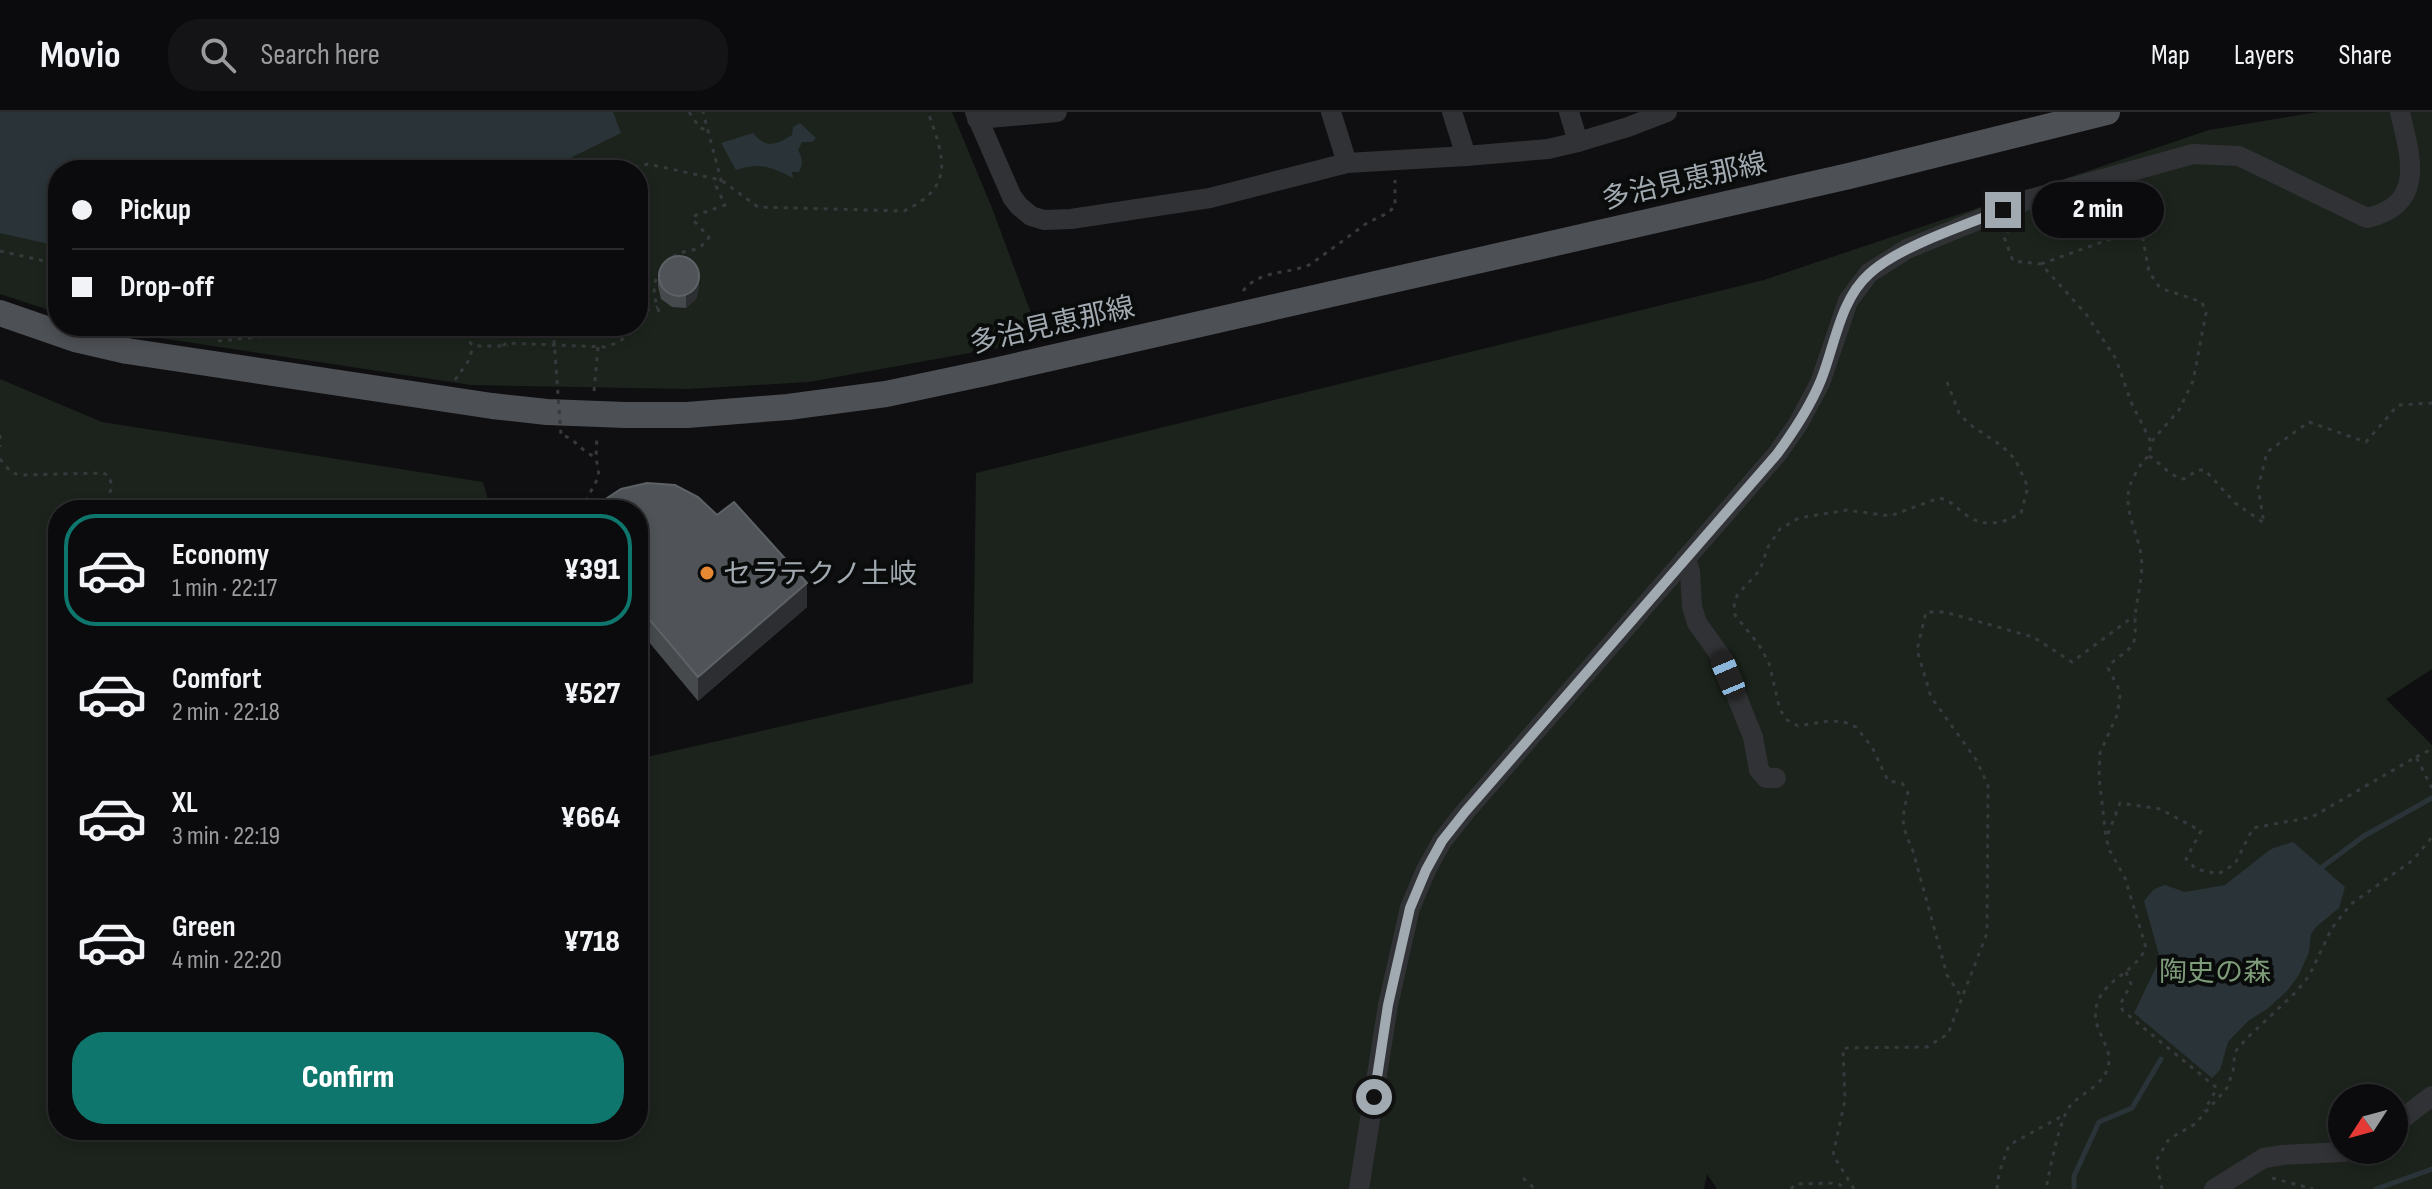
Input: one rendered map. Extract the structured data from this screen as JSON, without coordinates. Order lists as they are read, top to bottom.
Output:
{
  "streets": {
    "main road": ["多治見恵那線"]
  },
  "parks": ["陶史の森"],
  "places": ["セラテクノ土岐"],
  "north": "bottom left",
  "page": {
    "header": "Movio",
    "search": "Search here",
    "nav": ["Map", "Layers", "Share"],
    "banner": ["Pickup", "Drop-off"],
    "bubble": "2 min",
    "list": [
      {
        "name": "Economy",
        "note": "1 min · 22:17",
        "value": "¥391"
      },
      {
        "name": "Comfort",
        "note": "2 min · 22:18",
        "value": "¥527"
      },
      {
        "name": "XL",
        "note": "3 min · 22:19",
        "value": "¥664"
      },
      {
        "name": "Green",
        "note": "4 min · 22:20",
        "value": "¥718"
      }
    ],
    "buttons": "Confirm"
  }
}
